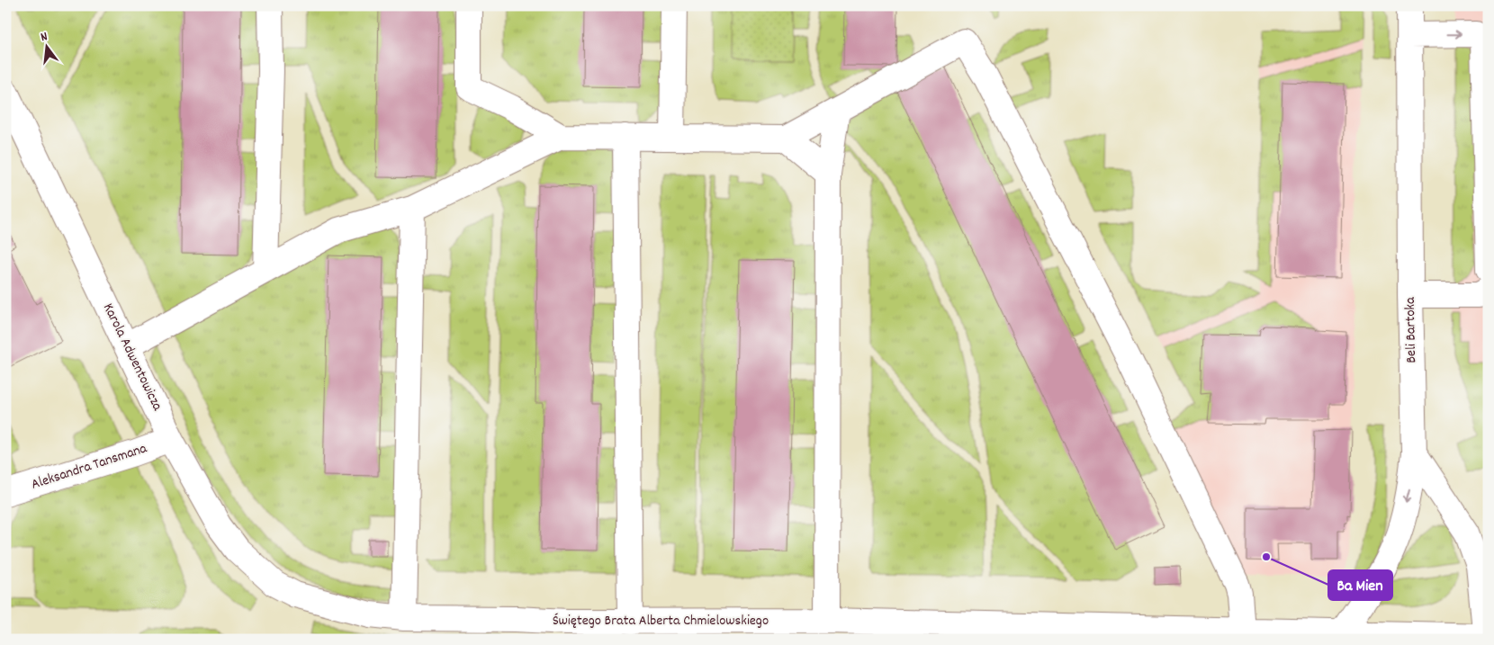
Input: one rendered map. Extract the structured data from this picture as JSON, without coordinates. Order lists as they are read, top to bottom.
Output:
{
  "streets": {
    "street": [
      "Beli Bartoka",
      "Karola Adwentowicza",
      "Aleksandra Tansmana",
      "Świętego Brata Alberta Chmielowskiego"
    ]
  },
  "crossings": [
    ["Beli Bartoka", "Świętego Brata Alberta Chmielowskiego"],
    ["Karola Adwentowicza", "Aleksandra Tansmana"],
    ["Karola Adwentowicza", "Świętego Brata Alberta Chmielowskiego"]
  ],
  "places": ["Ba Mien"],
  "north": "top"
}
